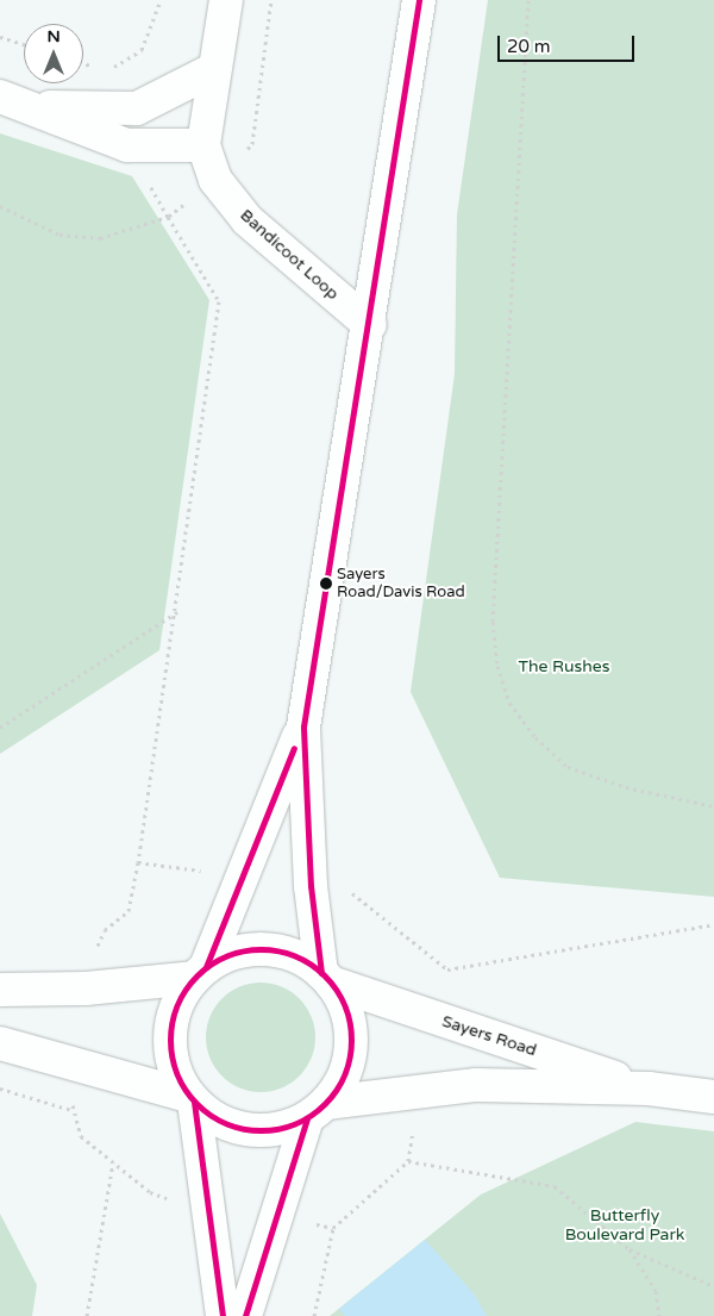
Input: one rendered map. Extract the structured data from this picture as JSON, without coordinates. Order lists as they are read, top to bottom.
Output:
{
  "streets": {
    "main road": ["Bandicoot Loop", "Sayers Road"]
  },
  "parks": ["The Rushes", "Butterfly Boulevard Park"],
  "places": ["Sayers Road/Davis Road"],
  "scale_bar": "20 m",
  "north": "top"
}
